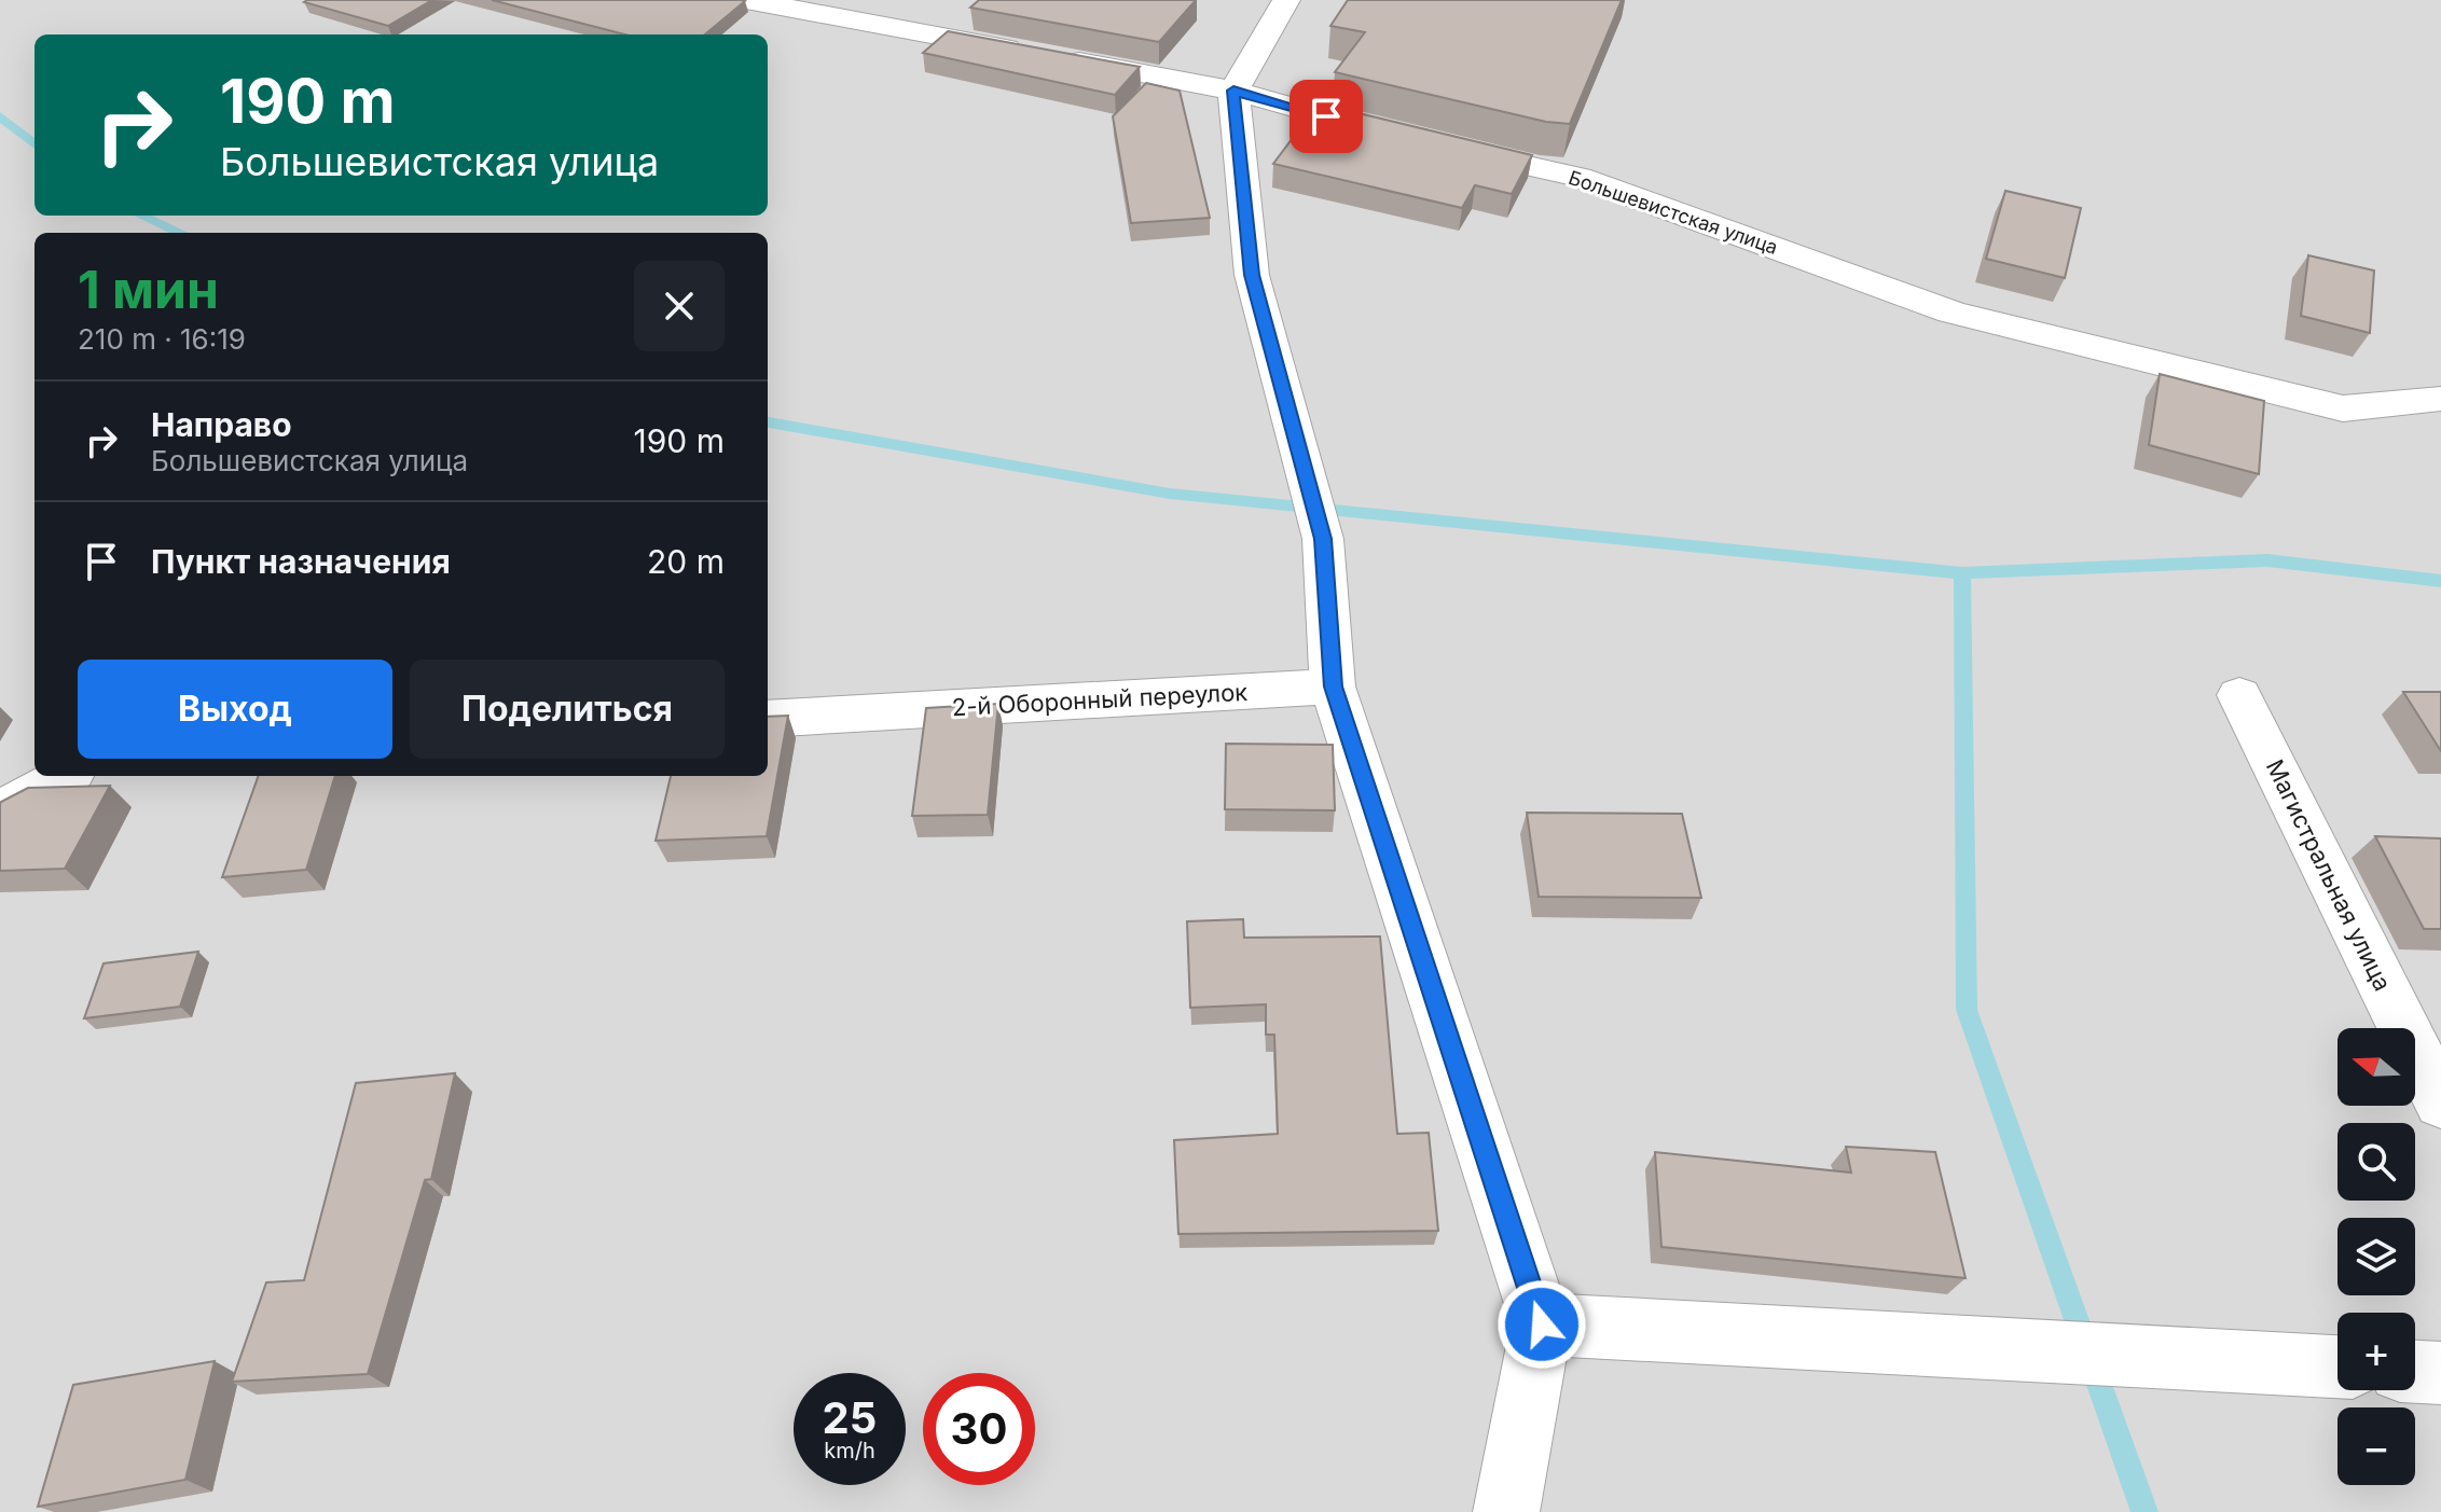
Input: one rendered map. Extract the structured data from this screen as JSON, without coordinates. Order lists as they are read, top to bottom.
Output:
{
  "streets": {
    "street": ["Большевистская улица", "2-й Оборонный переулок", "Магистральная улица"]
  },
  "north": "left",
  "page": {
    "turn": ["190 m", "Большевистская улица"],
    "heading": ["1 мин", "210 m · 16:19"],
    "list": [
      {
        "name": "Направо",
        "note": "Большевистская улица",
        "value": "190 m"
      },
      {
        "name": "Пункт назначения",
        "value": "20 m"
      }
    ],
    "buttons": ["Выход", "Поделиться"],
    "map_buttons": ["+", "−"],
    "speed": "25 km/h",
    "limit": "30"
  }
}
